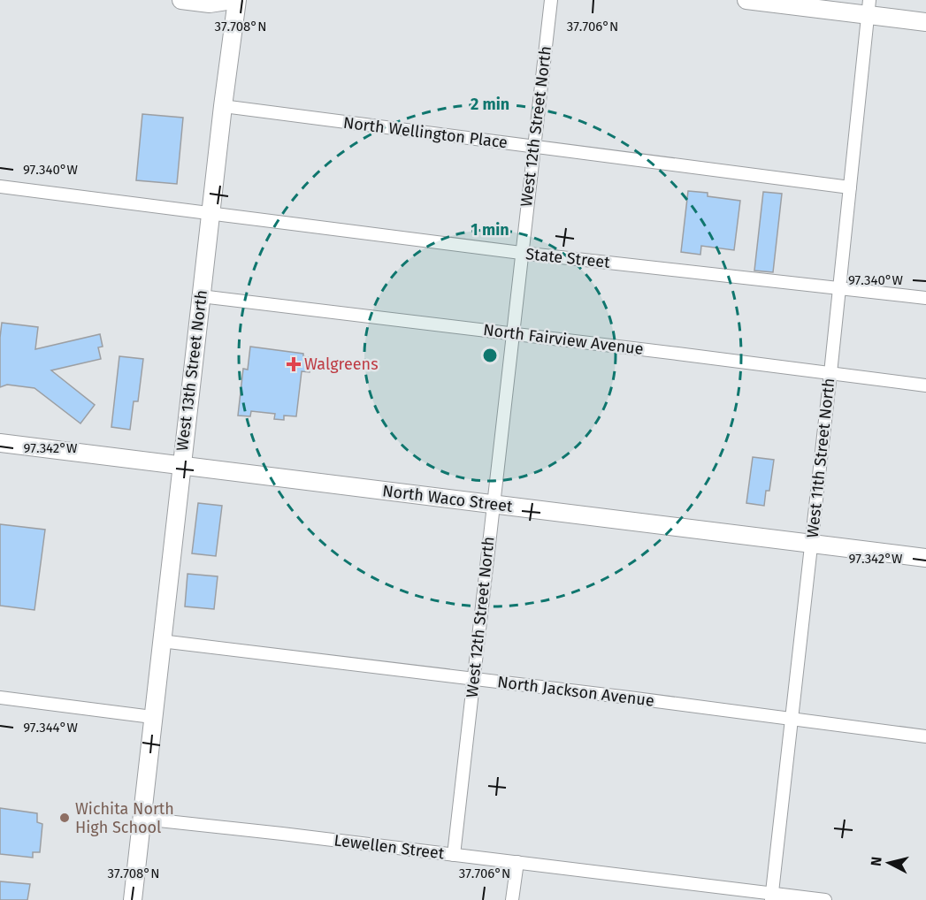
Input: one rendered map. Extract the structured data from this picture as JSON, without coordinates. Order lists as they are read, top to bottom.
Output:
{
  "streets": {
    "street": [
      "West 12th Street North",
      "North Wellington Place",
      "State Street",
      "North Fairview Avenue",
      "West 13th Street North",
      "West 11th Street North",
      "North Waco Street",
      "North Jackson Avenue",
      "Lewellen Street"
    ]
  },
  "crossings": [
    ["West 12th Street North", "North Wellington Place"],
    ["West 12th Street North", "State Street"],
    ["West 12th Street North", "North Fairview Avenue"],
    ["West 12th Street North", "North Waco Street"],
    ["West 12th Street North", "North Jackson Avenue"],
    ["West 12th Street North", "Lewellen Street"],
    ["North Wellington Place", "West 13th Street North"],
    ["North Wellington Place", "West 11th Street North"],
    ["State Street", "West 13th Street North"],
    ["State Street", "West 11th Street North"],
    ["North Fairview Avenue", "West 13th Street North"],
    ["North Fairview Avenue", "West 11th Street North"],
    ["West 13th Street North", "North Waco Street"],
    ["West 13th Street North", "North Jackson Avenue"],
    ["West 13th Street North", "Lewellen Street"],
    ["West 11th Street North", "North Waco Street"],
    ["West 11th Street North", "North Jackson Avenue"],
    ["West 11th Street North", "Lewellen Street"]
  ],
  "places": {
    "health": ["Walgreens"],
    "other": ["Wichita North High School"]
  },
  "north": "left",
  "coordinates": [
    "37.708°N",
    "37.706°N",
    "97.340°W",
    "97.342°W",
    "97.344°W"
  ],
  "rings": ["2 min", "1 min"]
}
